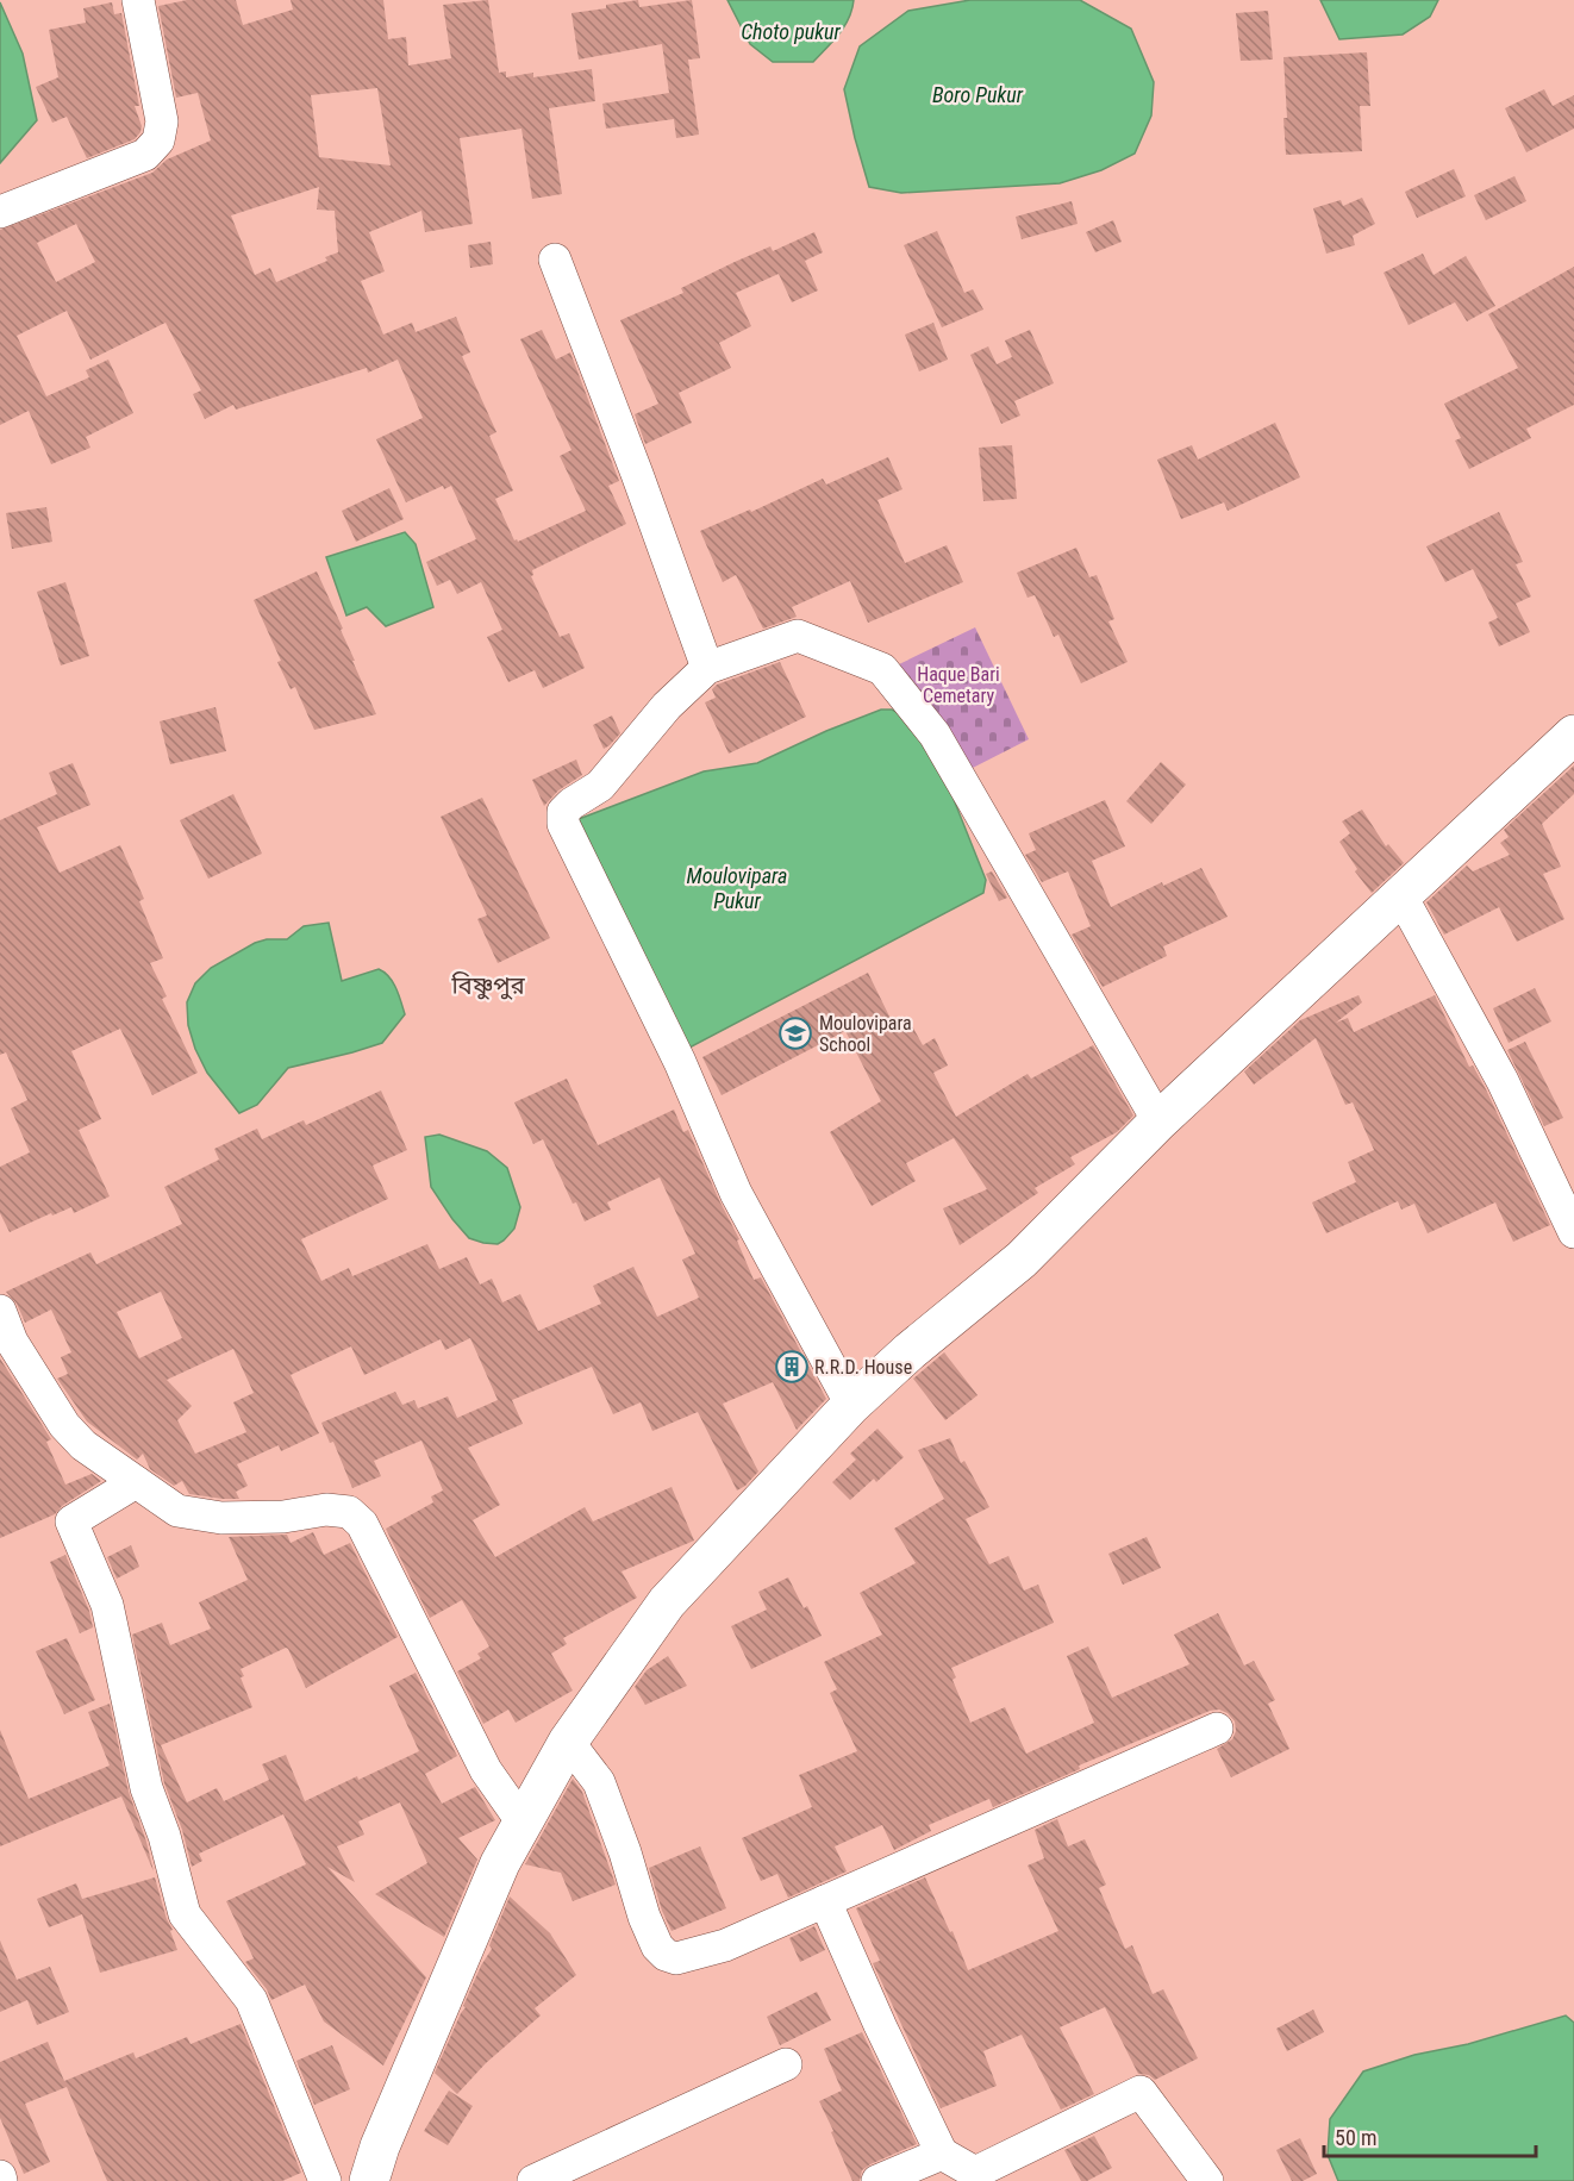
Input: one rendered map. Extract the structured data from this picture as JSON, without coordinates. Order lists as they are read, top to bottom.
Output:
{
  "districts": ["বিষ্ণুপুর"],
  "water": ["Choto pukur", "Boro Pukur", "Moulovipara Pukur"],
  "parks": ["Haque Bari Cemetary"],
  "places": {
    "school or university": ["Moulovipara School"],
    "building": ["R.R.D. House"]
  },
  "scale_bar": "50 m"
}
